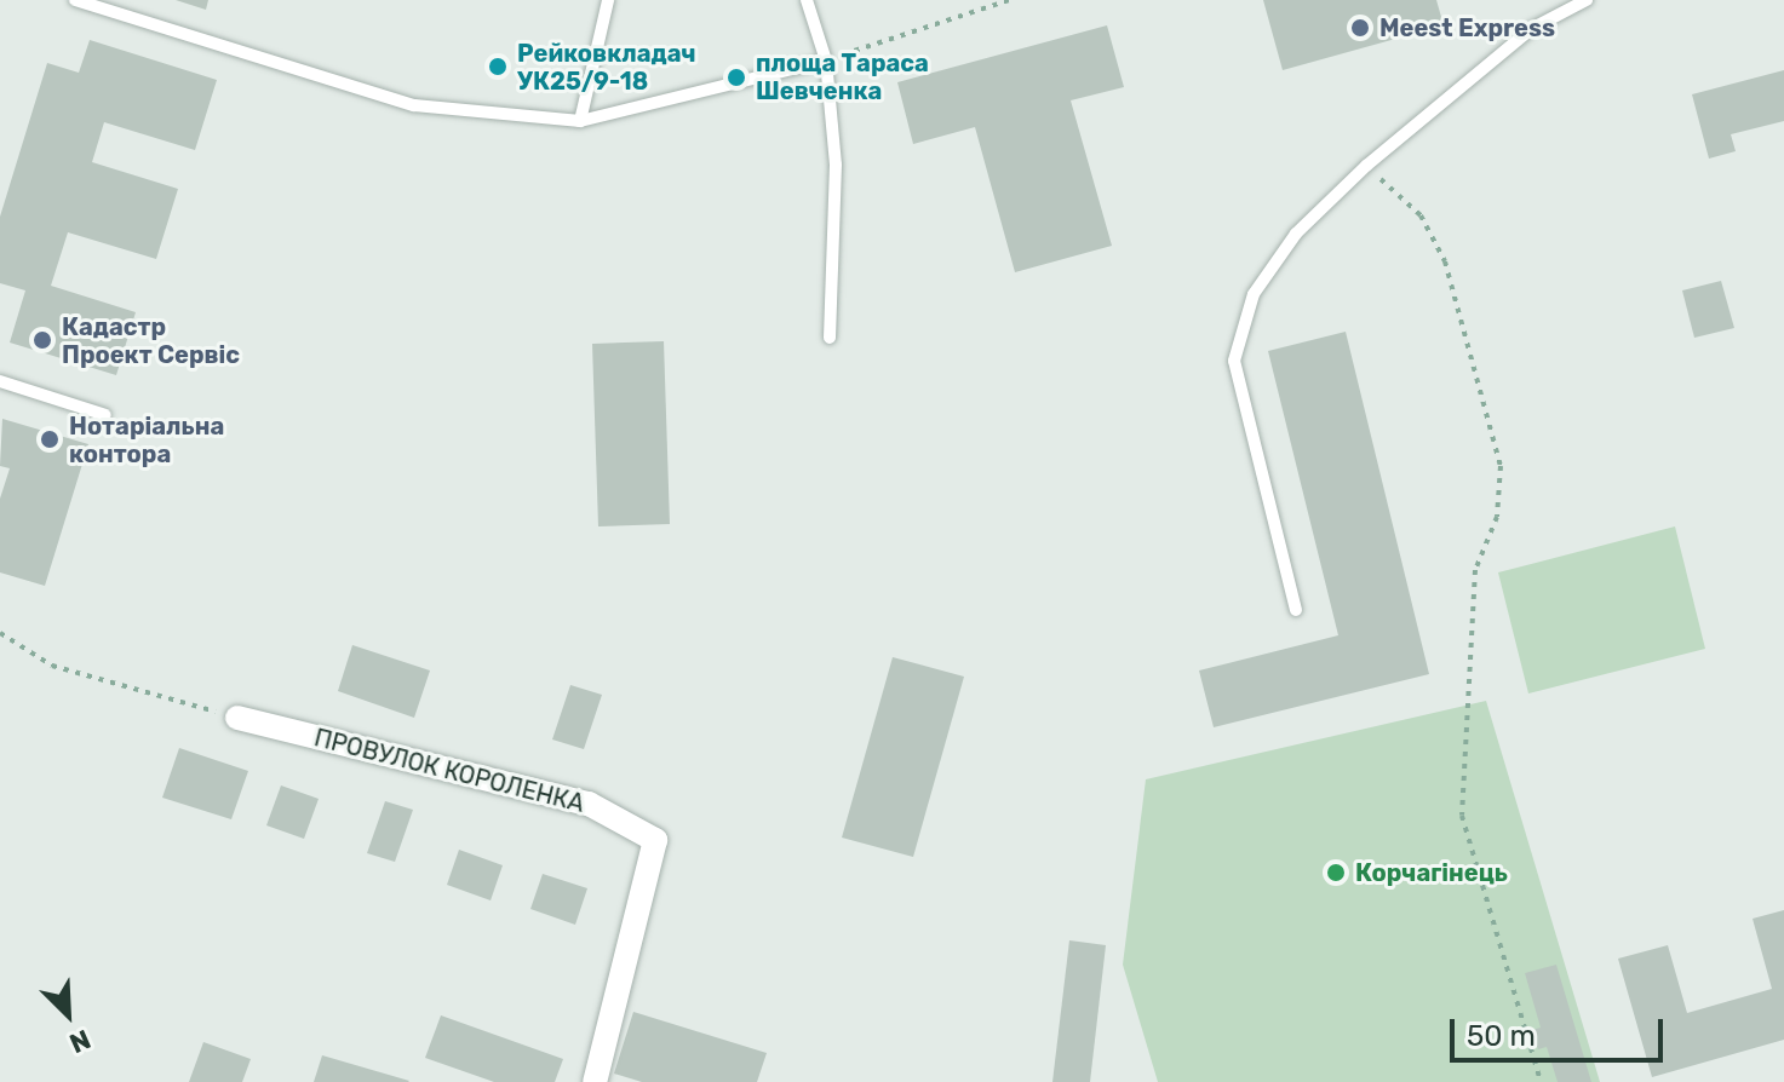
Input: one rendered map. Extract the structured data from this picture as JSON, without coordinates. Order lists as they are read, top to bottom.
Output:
{
  "streets": {
    "street": ["ПРОВУЛОК КОРОЛЕНКА"]
  },
  "places": [
    "Meest Express",
    "Рейковкладач УК25/9-18",
    "площа Тараса Шевченка",
    "Кадастр Проект Сервіс",
    "Нотаріальна контора",
    "Корчагінець"
  ],
  "scale_bar": "50 m",
  "north": "bottom right"
}
